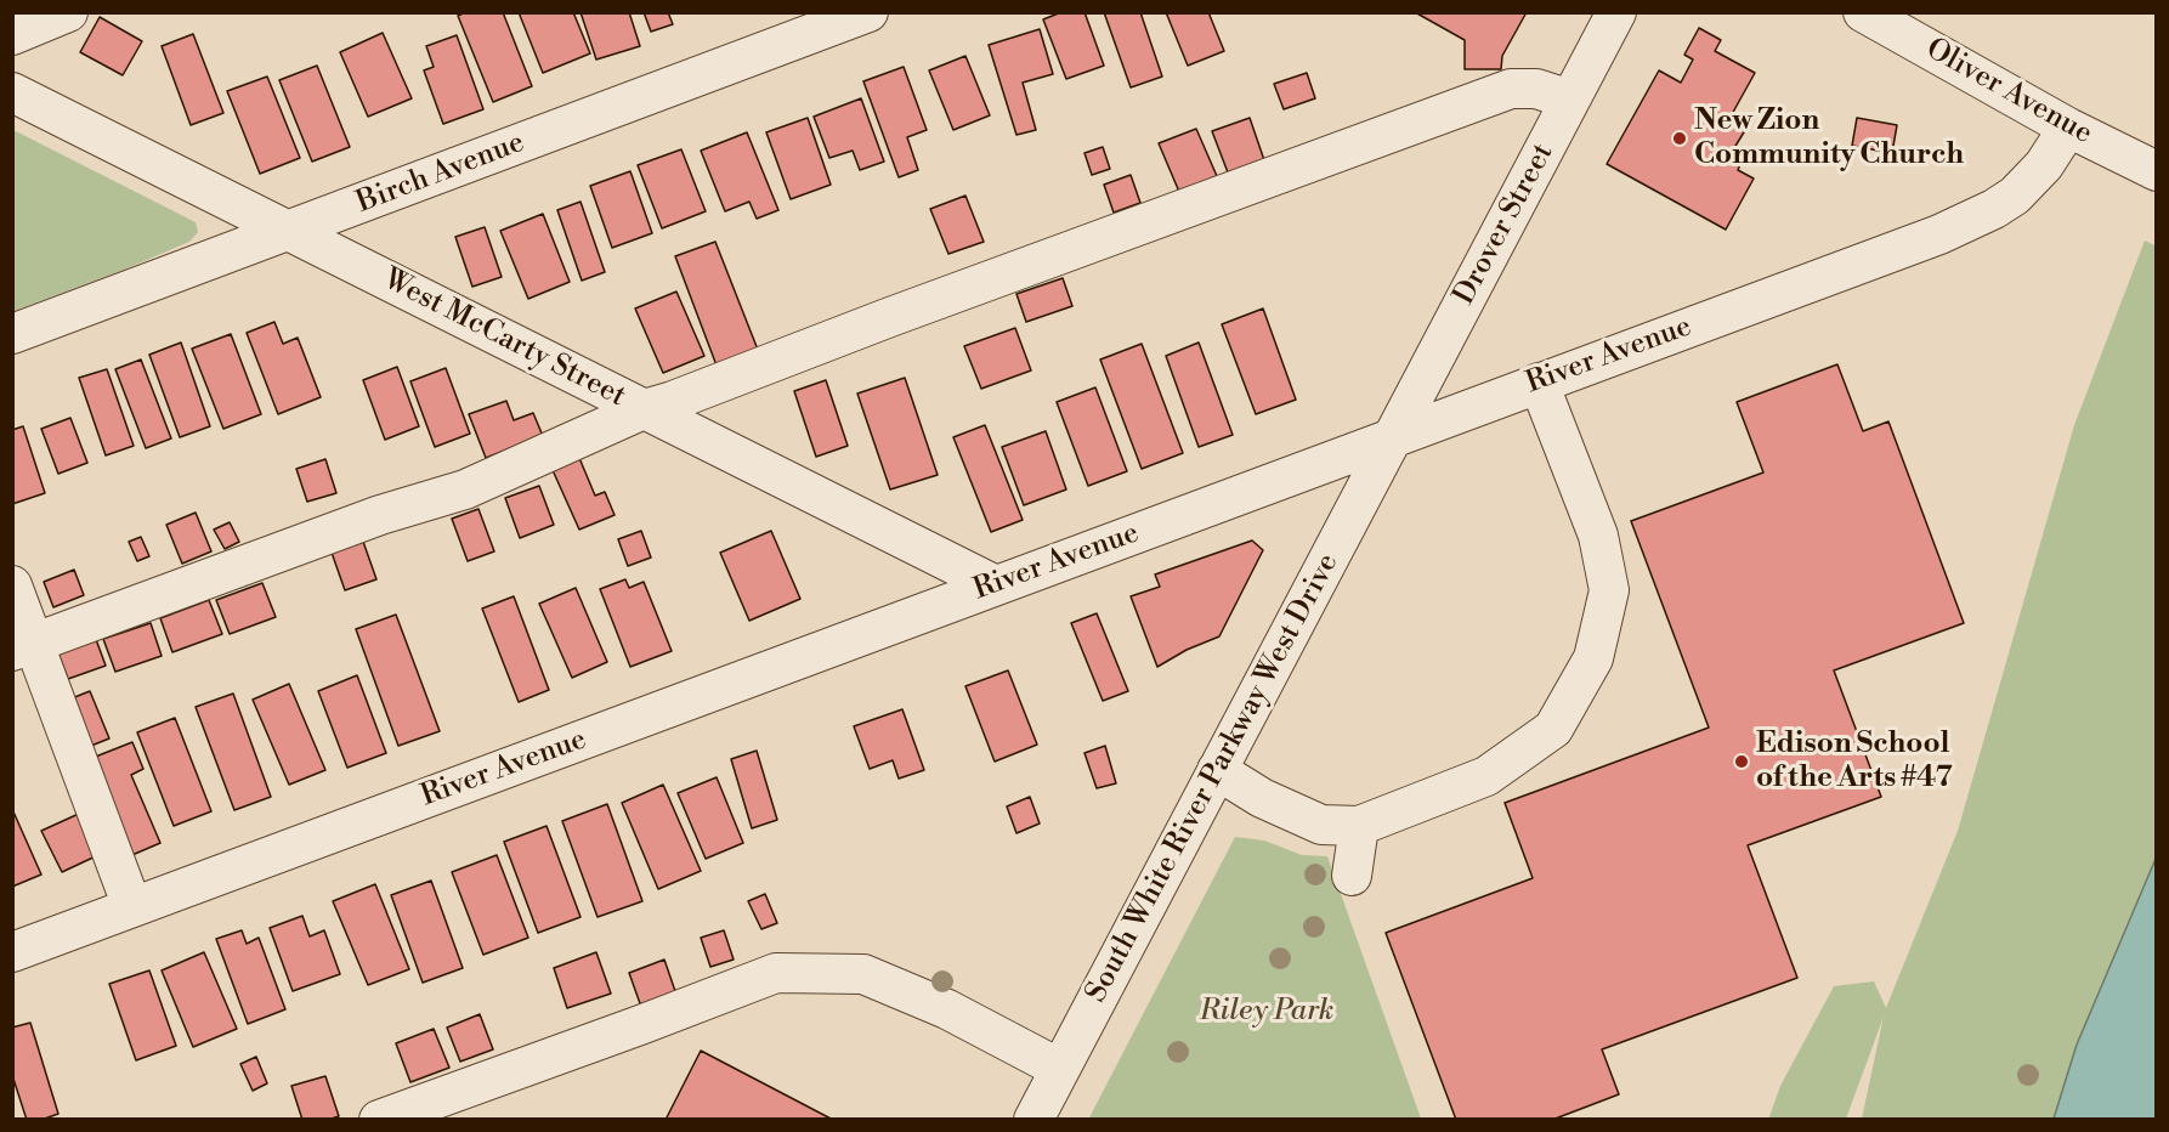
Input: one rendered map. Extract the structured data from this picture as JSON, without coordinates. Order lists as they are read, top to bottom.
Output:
{
  "streets": {
    "street": [
      "Oliver Avenue",
      "Birch Avenue",
      "Drover Street",
      "West McCarty Street",
      "River Avenue",
      "South White River Parkway West Drive"
    ]
  },
  "crossings": [
    ["Oliver Avenue", "River Avenue"],
    ["Birch Avenue", "West McCarty Street"],
    ["Drover Street", "River Avenue"],
    ["Drover Street", "South White River Parkway West Drive"],
    ["West McCarty Street", "River Avenue"],
    ["River Avenue", "South White River Parkway West Drive"]
  ],
  "parks": ["Riley Park"],
  "places": ["New Zion Community Church", "Edison School of the Arts #47"]
}
